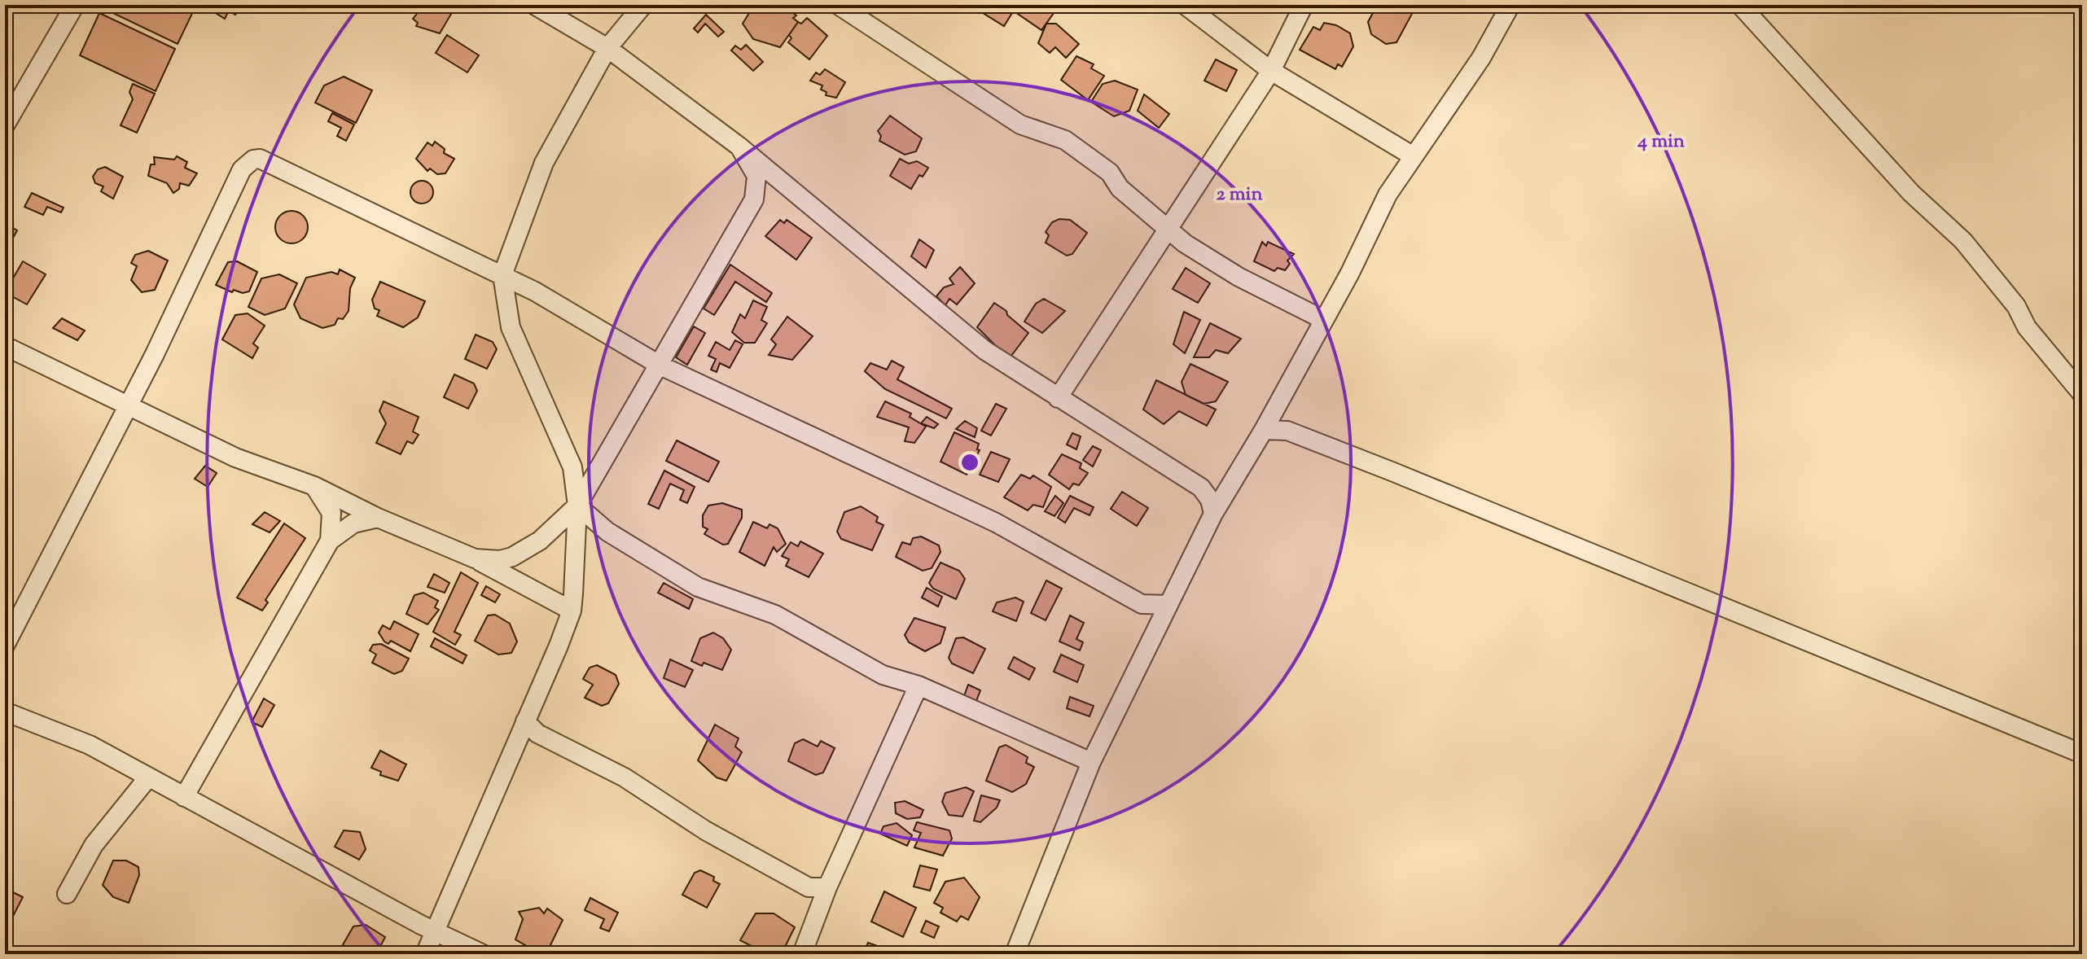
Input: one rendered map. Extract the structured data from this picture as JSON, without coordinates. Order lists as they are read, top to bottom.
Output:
{
  "rings": ["4 min", "2 min"]
}
